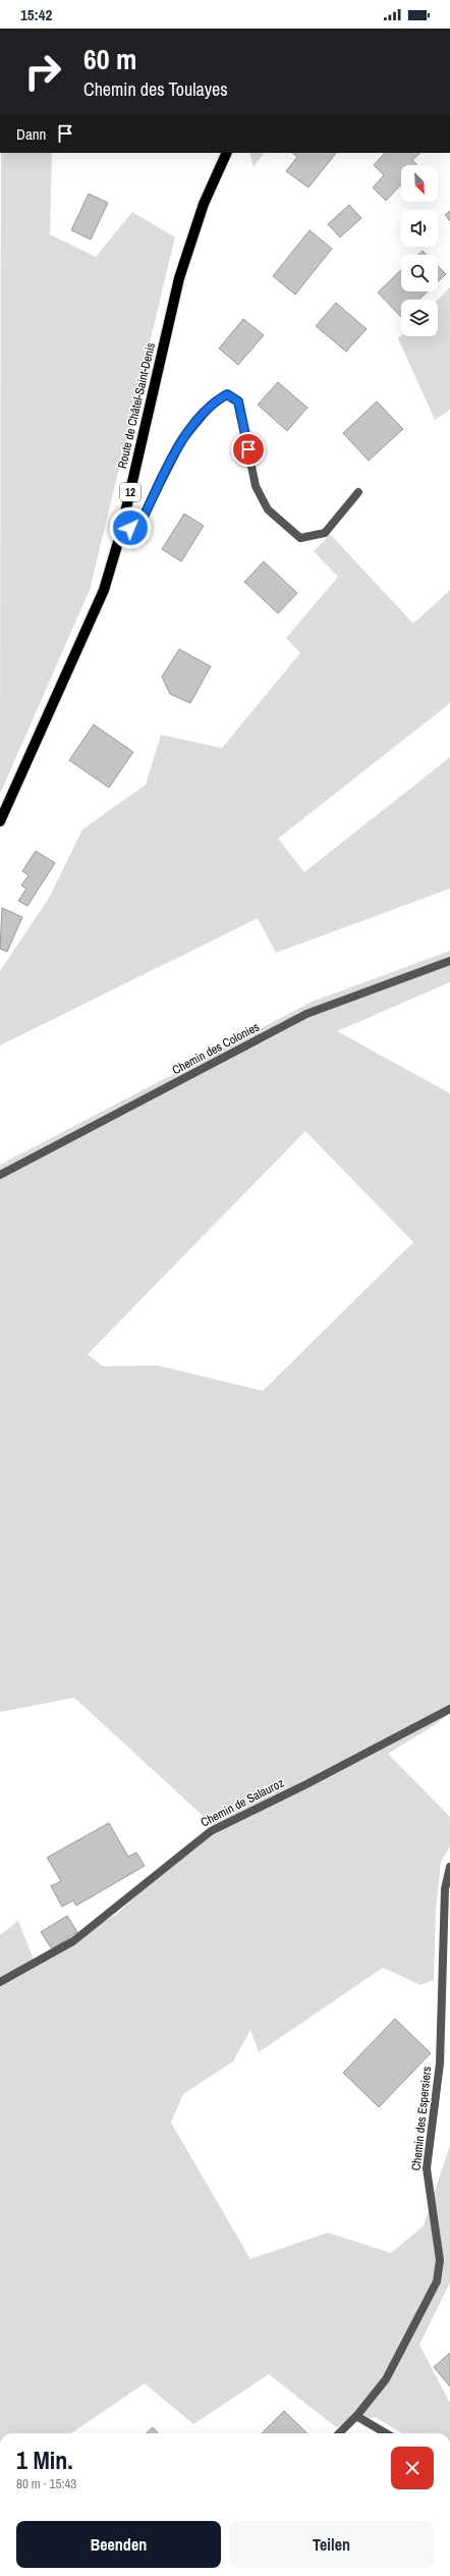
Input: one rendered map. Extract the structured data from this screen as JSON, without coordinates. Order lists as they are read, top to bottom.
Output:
{
  "streets": {
    "main road": ["Route de Châtel-Saint-Denis", "12"],
    "street": ["Chemin des Colonies", "Chemin de Salauroz", "Chemin des Espersiers"]
  },
  "north": "bottom right",
  "page": {
    "status": "15:42",
    "turn": ["60 m", "Chemin des Toulayes"],
    "then": "Dann",
    "heading": ["1 Min.", "80 m · 15:43"],
    "buttons": ["Beenden", "Teilen"]
  }
}
